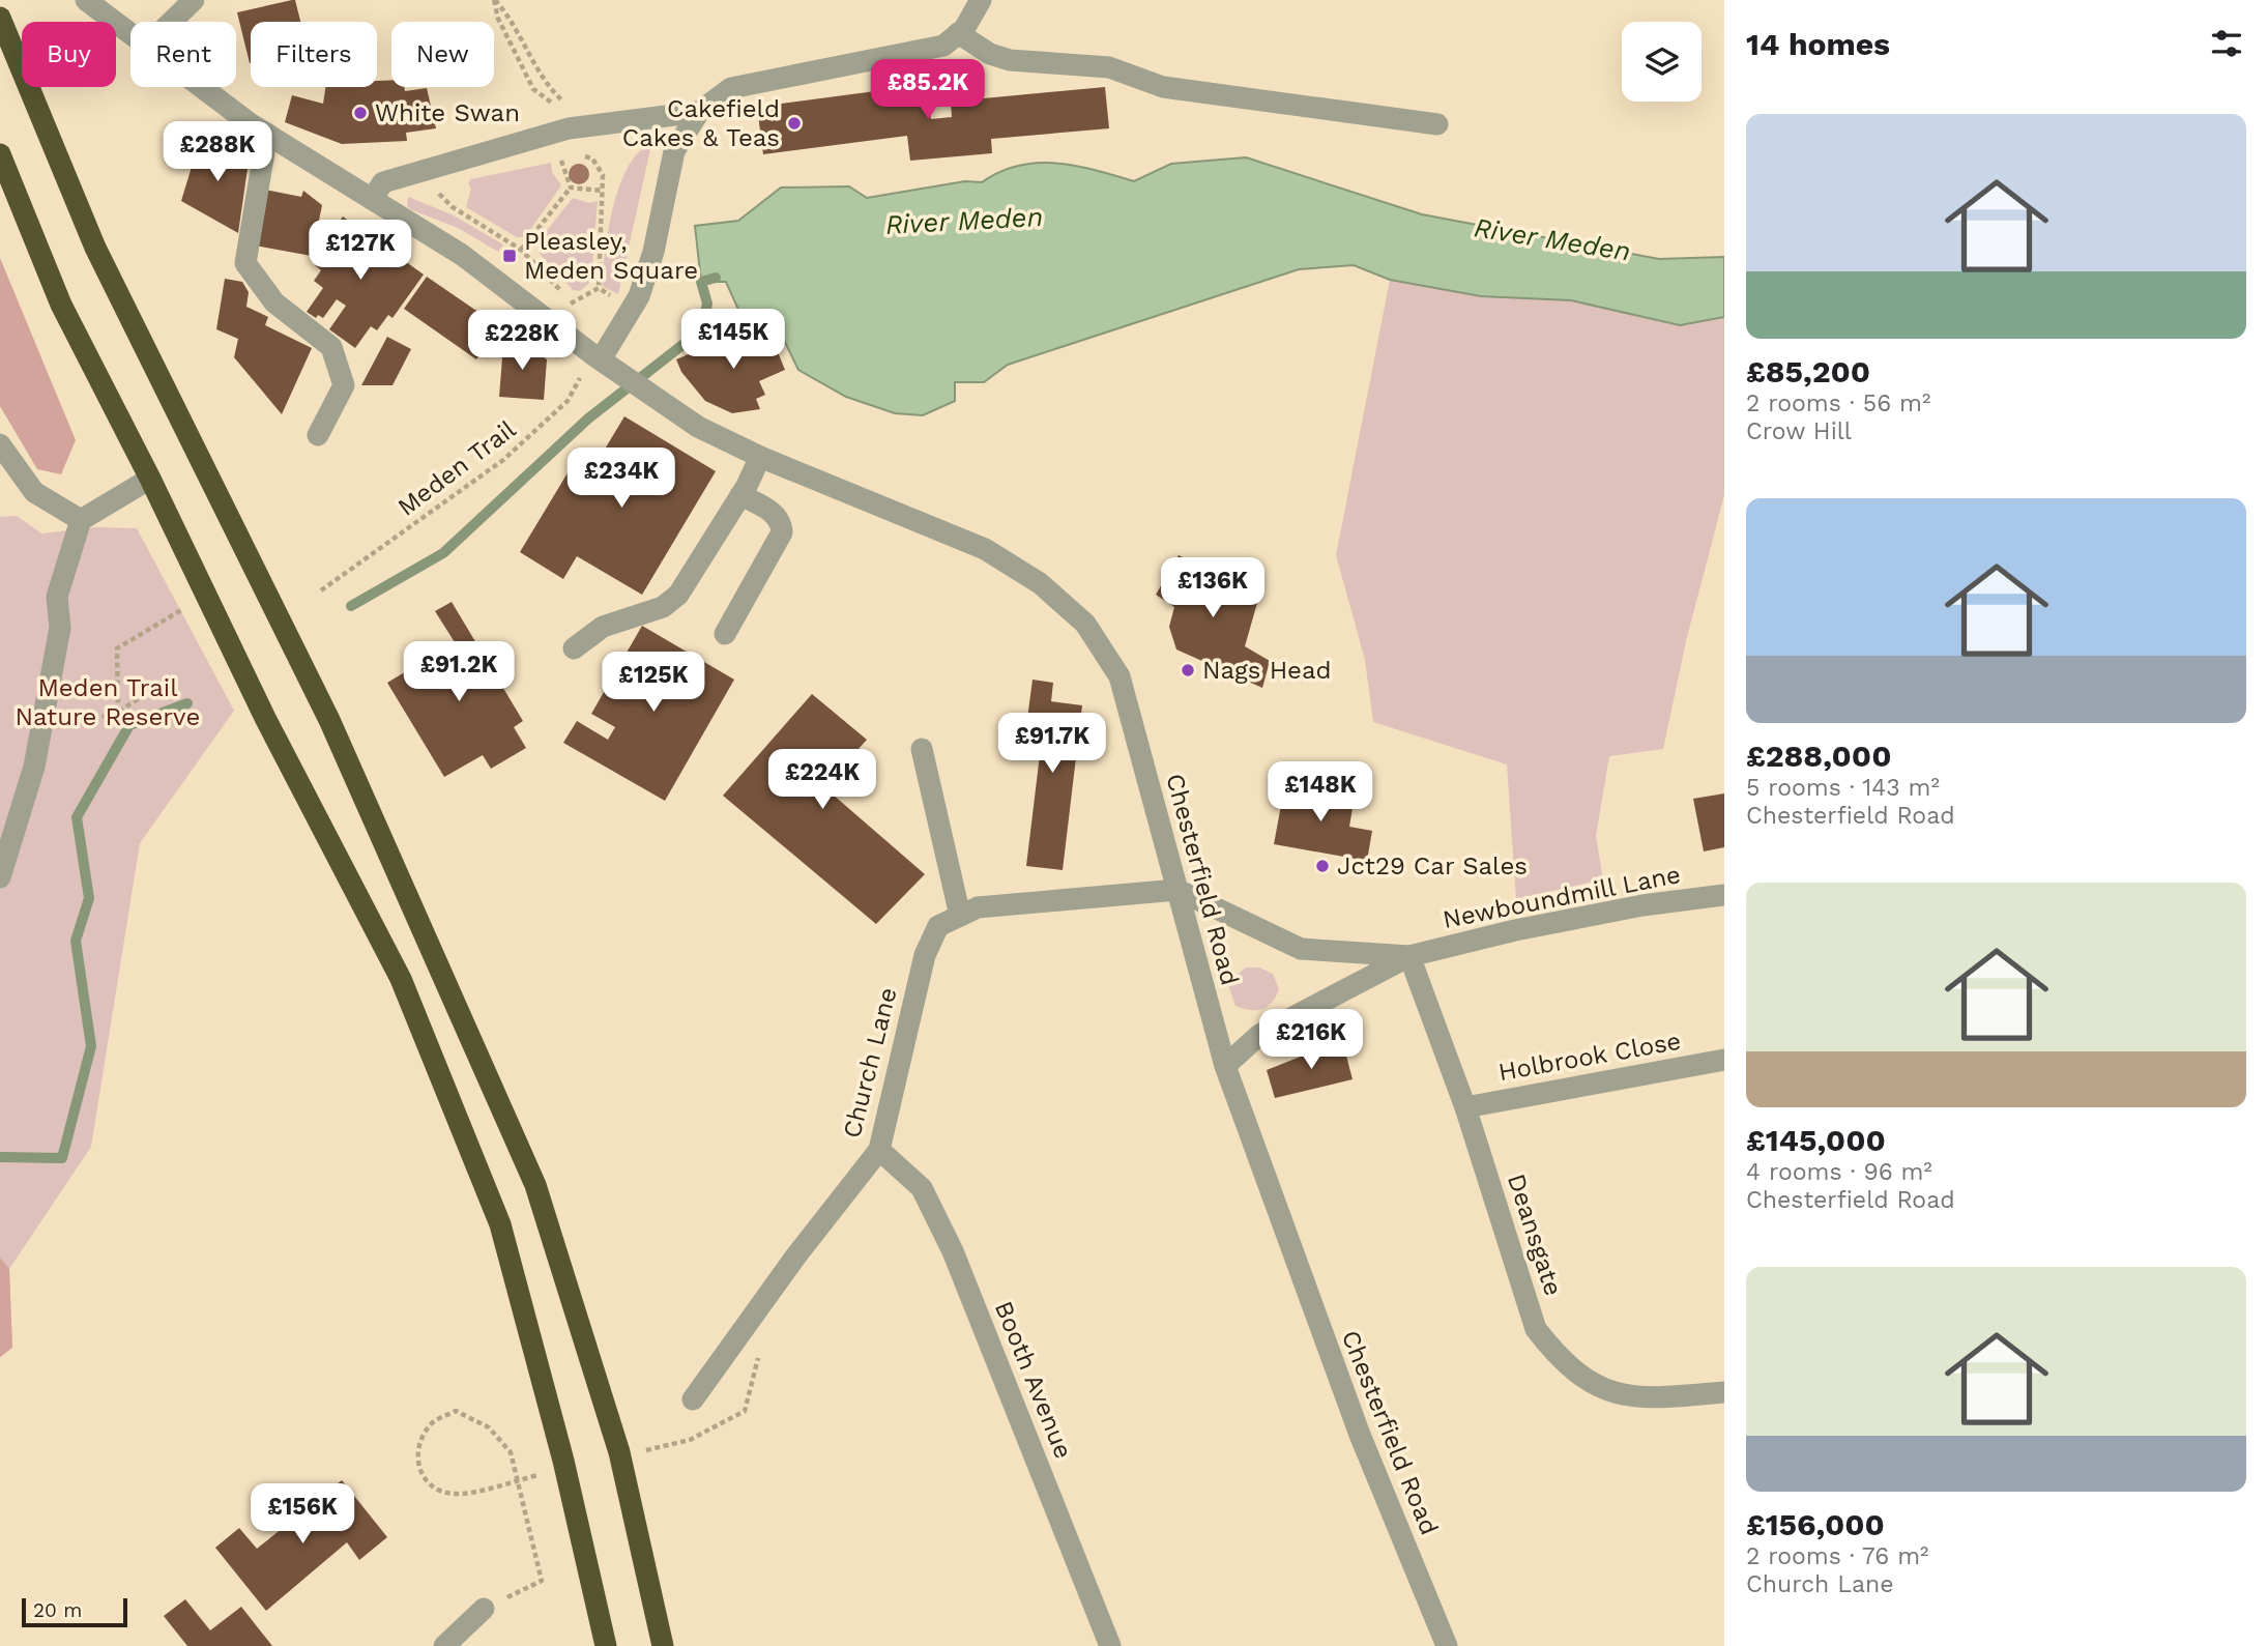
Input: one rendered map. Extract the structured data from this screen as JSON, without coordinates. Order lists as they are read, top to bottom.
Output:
{
  "streets": {
    "street": [
      "Chesterfield Road",
      "Newboundmill Lane",
      "Holbrook Close",
      "Church Lane",
      "Deansgate",
      "Booth Avenue"
    ],
    "path": ["Meden Trail"]
  },
  "crossings": [
    ["Meden Trail", "Chesterfield Road"],
    ["Chesterfield Road", "Newboundmill Lane"],
    ["Chesterfield Road", "Church Lane"],
    ["Newboundmill Lane", "Church Lane"],
    ["Newboundmill Lane", "Deansgate"],
    ["Holbrook Close", "Deansgate"],
    ["Church Lane", "Booth Avenue"]
  ],
  "water": ["River Meden"],
  "parks": ["Meden Trail Nature Reserve"],
  "places": {
    "other": [
      "White Swan",
      "Cakefield Cakes & Teas",
      "Nags Head",
      "Jct29 Car Sales"
    ],
    "transit": ["Pleasley, Meden Square"]
  },
  "scale_bar": "20 m",
  "page": {
    "heading": "14 homes",
    "chip": [
      "Buy",
      "Rent",
      "Filters",
      "New"
    ],
    "price": [
      "£85.2K",
      "£288K",
      "£127K",
      "£145K",
      "£228K",
      "£234K",
      "£136K",
      "£91.2K",
      "£125K",
      "£91.7K",
      "£224K",
      "£148K",
      "£216K",
      "£156K"
    ],
    "list": [
      {
        "name": "£85,200",
        "note": "2 rooms · 56 m² · Crow Hill"
      },
      {
        "name": "£288,000",
        "note": "5 rooms · 143 m² · Chesterfield Road"
      },
      {
        "name": "£145,000",
        "note": "4 rooms · 96 m² · Chesterfield Road"
      },
      {
        "name": "£156,000",
        "note": "2 rooms · 76 m² · Church Lane"
      }
    ],
    "scale": "20 m"
  }
}
